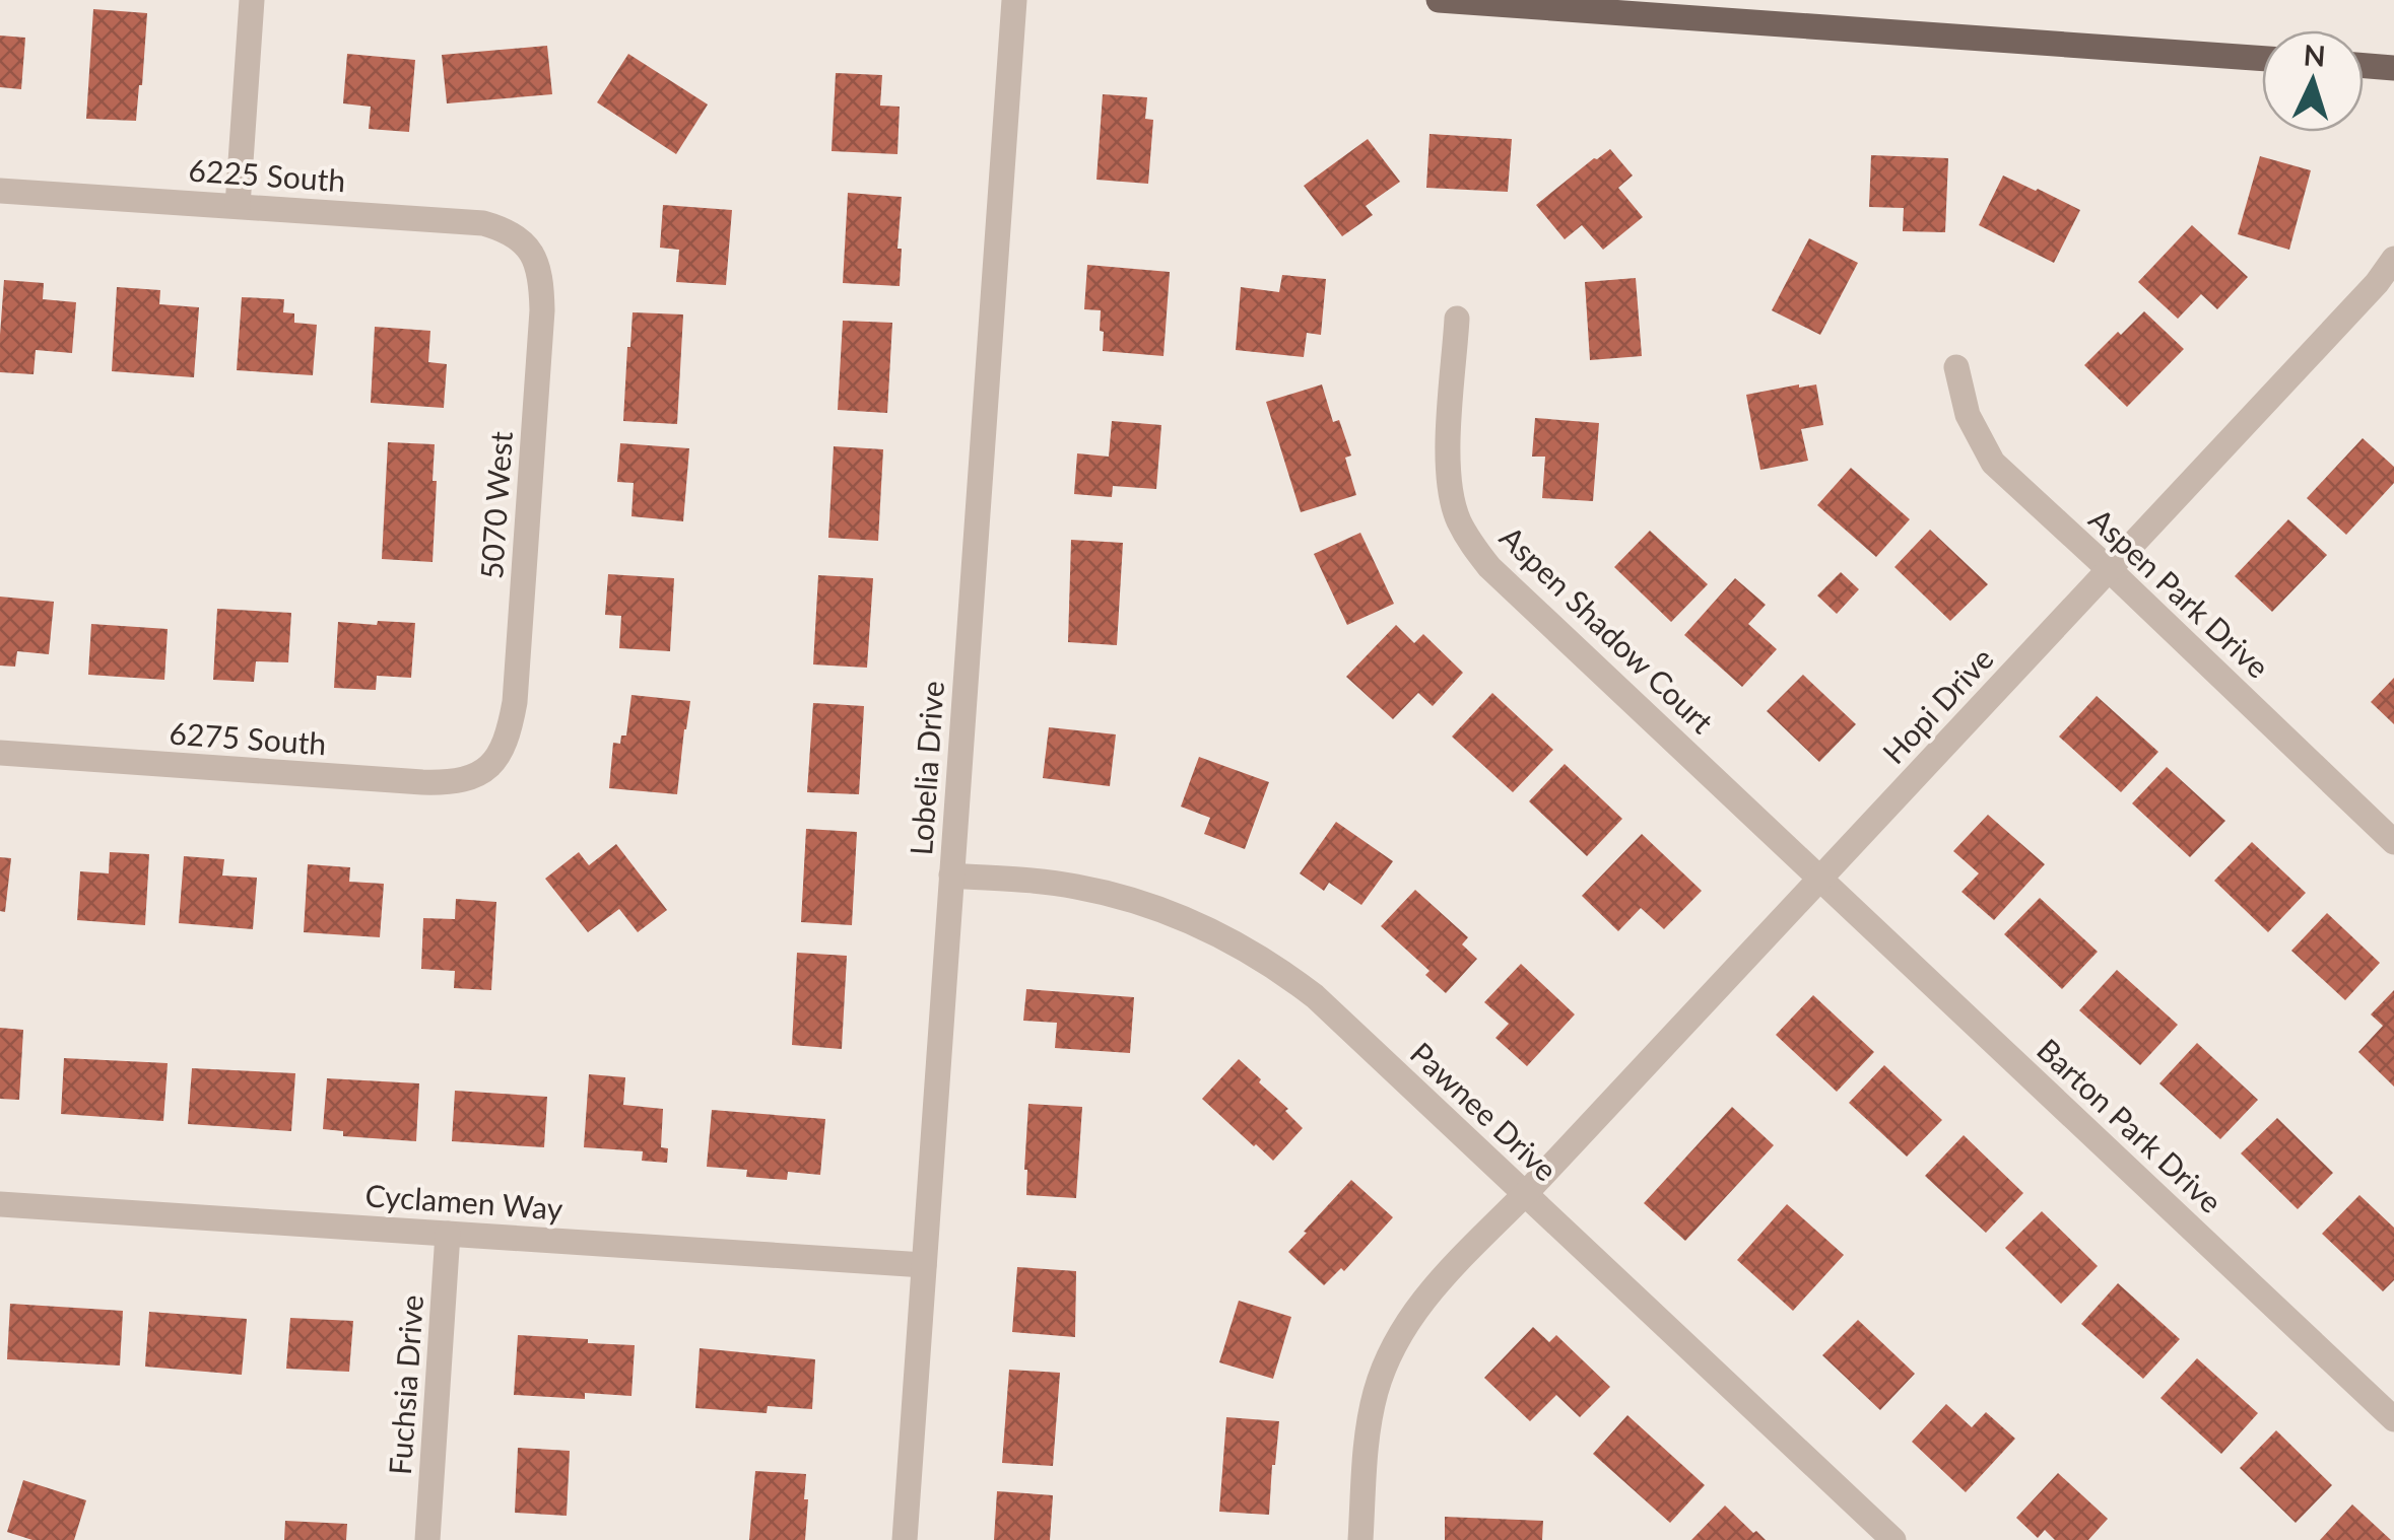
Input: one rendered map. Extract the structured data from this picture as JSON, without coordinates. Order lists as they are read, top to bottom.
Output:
{
  "streets": {
    "street": [
      "6225 South",
      "5070 West",
      "Aspen Park Drive",
      "Aspen Shadow Court",
      "Hopi Drive",
      "6275 South",
      "Lobelia Drive",
      "Pawnee Drive",
      "Barton Park Drive",
      "Cyclamen Way",
      "Fuchsia Drive"
    ]
  },
  "crossings": [
    ["6225 South", "5070 West"],
    ["5070 West", "6275 South"],
    ["Aspen Park Drive", "Hopi Drive"],
    ["Aspen Shadow Court", "Hopi Drive"],
    ["Aspen Shadow Court", "Barton Park Drive"],
    ["Hopi Drive", "Pawnee Drive"],
    ["Hopi Drive", "Barton Park Drive"],
    ["Lobelia Drive", "Pawnee Drive"],
    ["Lobelia Drive", "Cyclamen Way"],
    ["Cyclamen Way", "Fuchsia Drive"]
  ],
  "north": "top"
}
